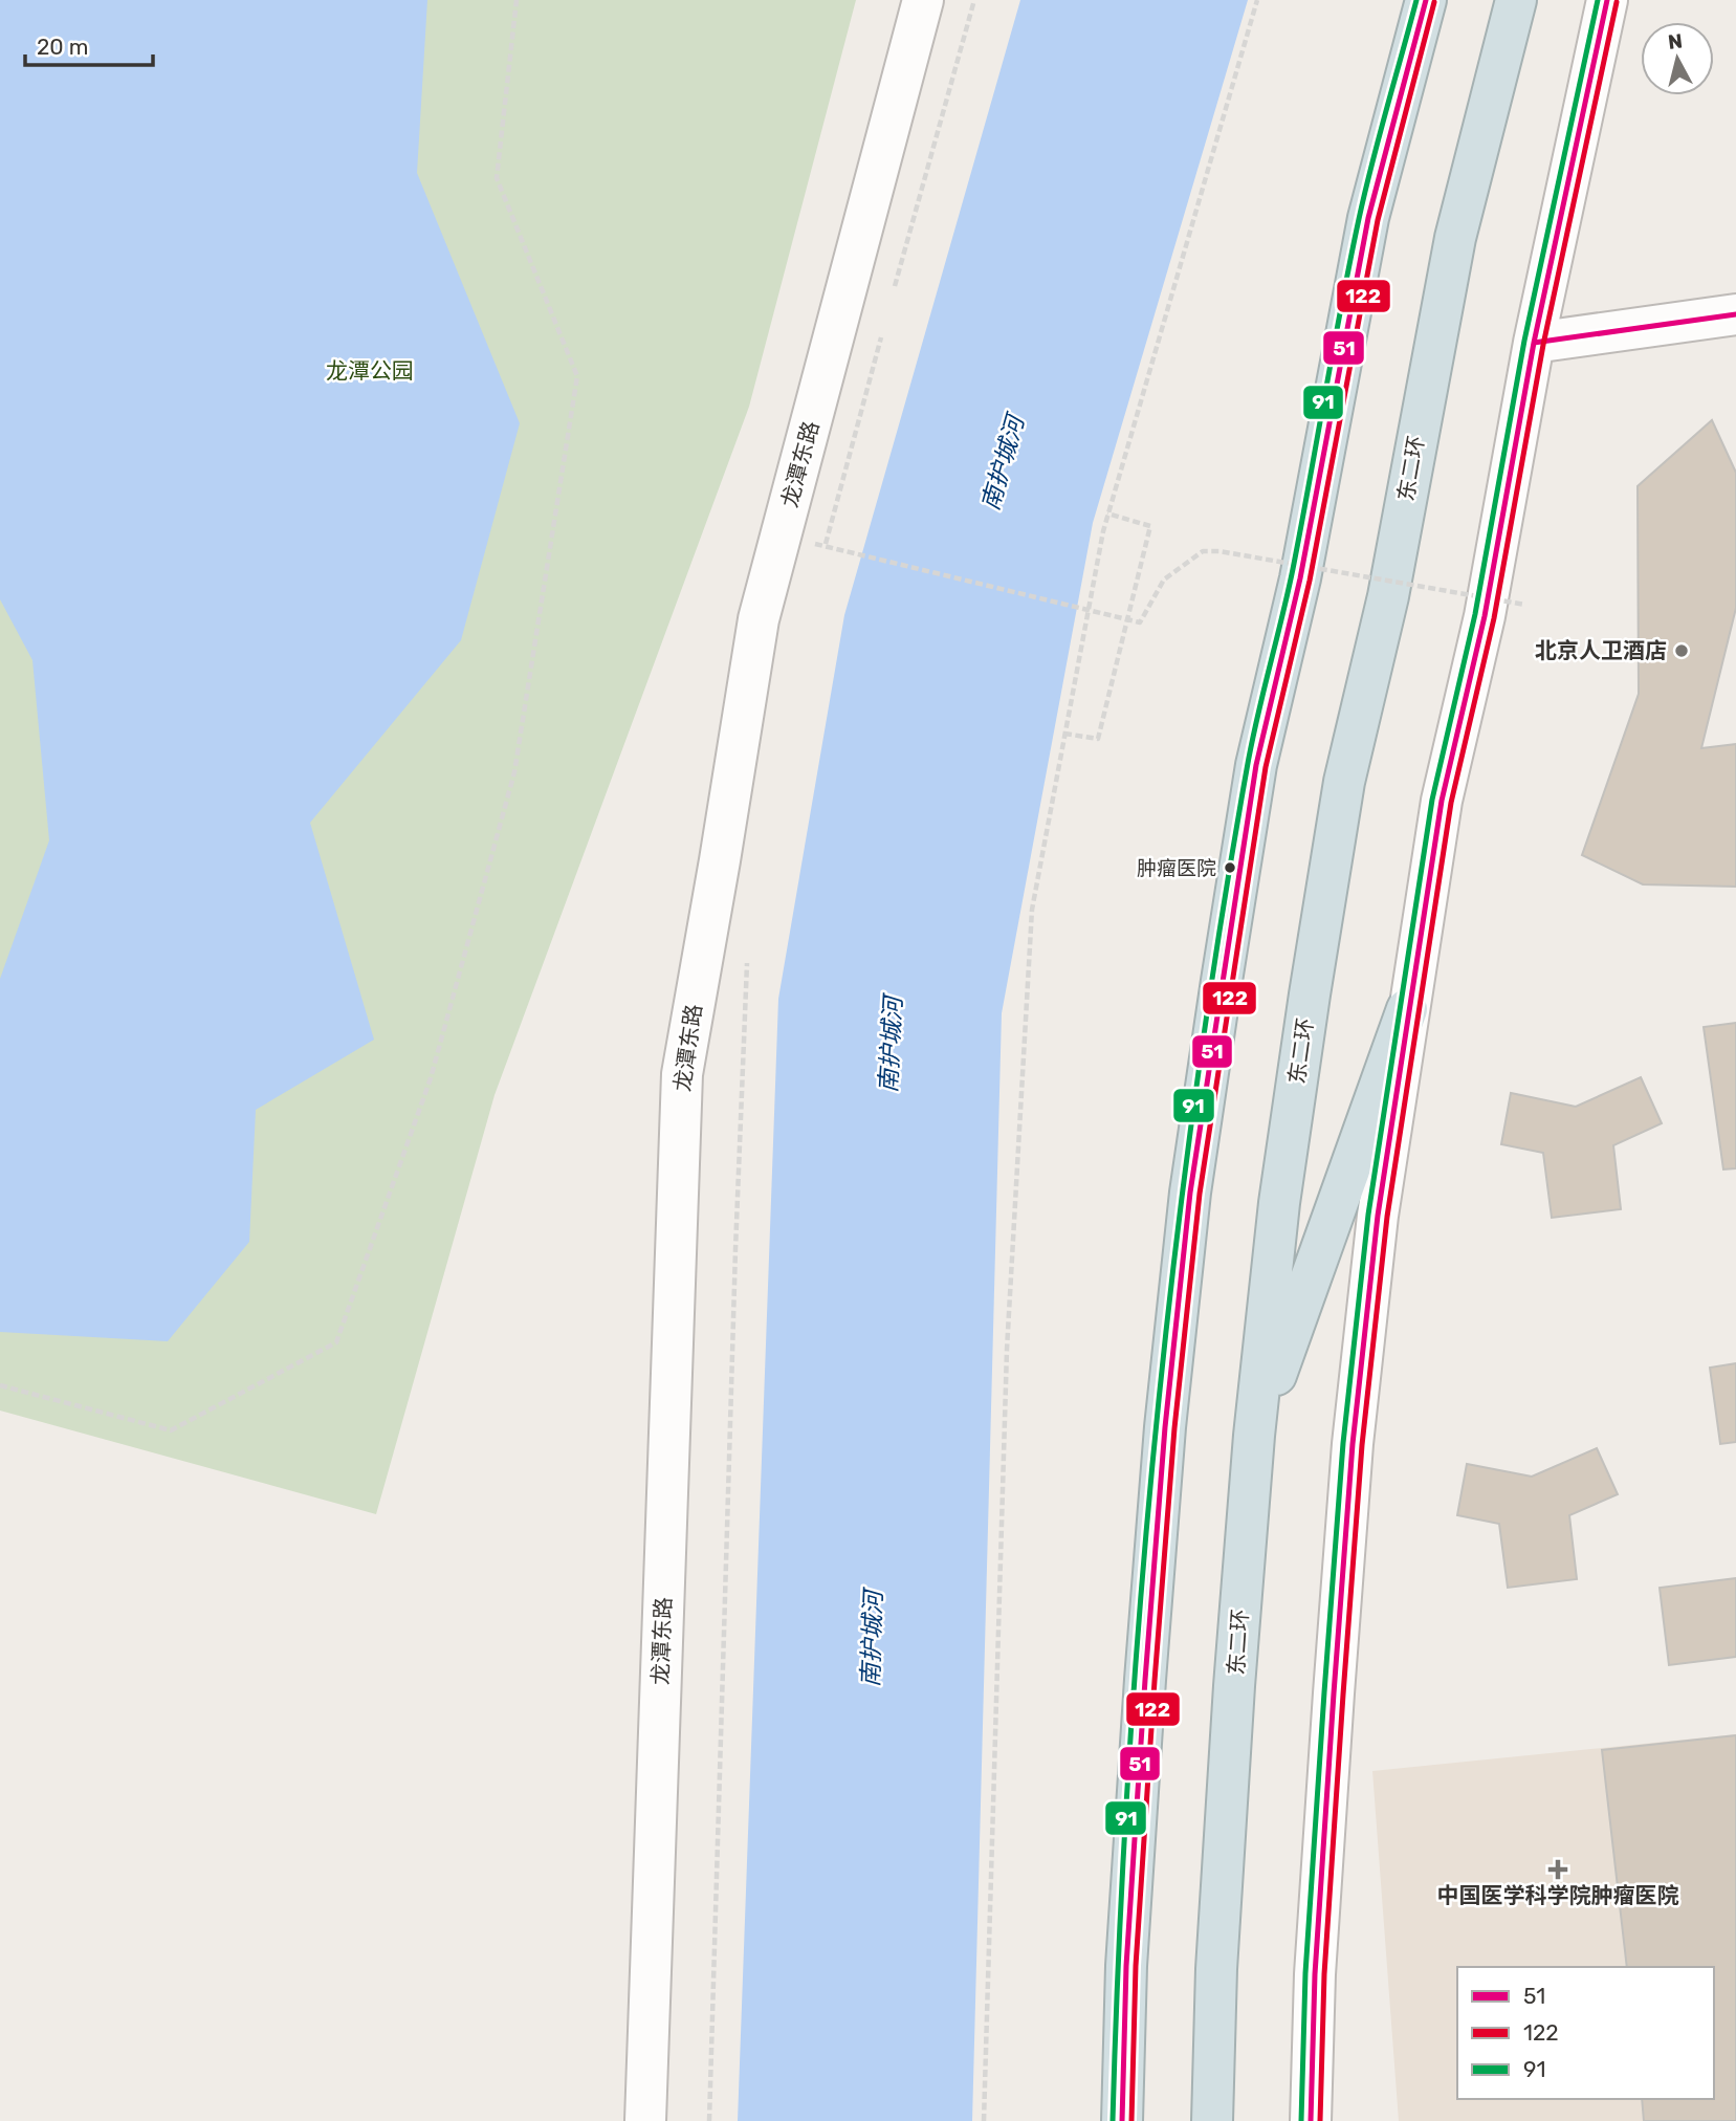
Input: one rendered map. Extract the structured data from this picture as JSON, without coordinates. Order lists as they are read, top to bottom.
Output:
{
  "streets": {
    "highway": ["东二环"],
    "street": ["龙潭东路"]
  },
  "water": ["南护城河"],
  "parks": ["龙潭公园"],
  "places": {
    "other": ["北京人卫酒店", "肿瘤医院"],
    "health": ["中国医学科学院肿瘤医院"]
  },
  "lines": ["transit line 51", "transit line 91", "transit line 122"],
  "legend": ["51", "122", "91"],
  "scale_bar": "20 m",
  "north": "top"
}
